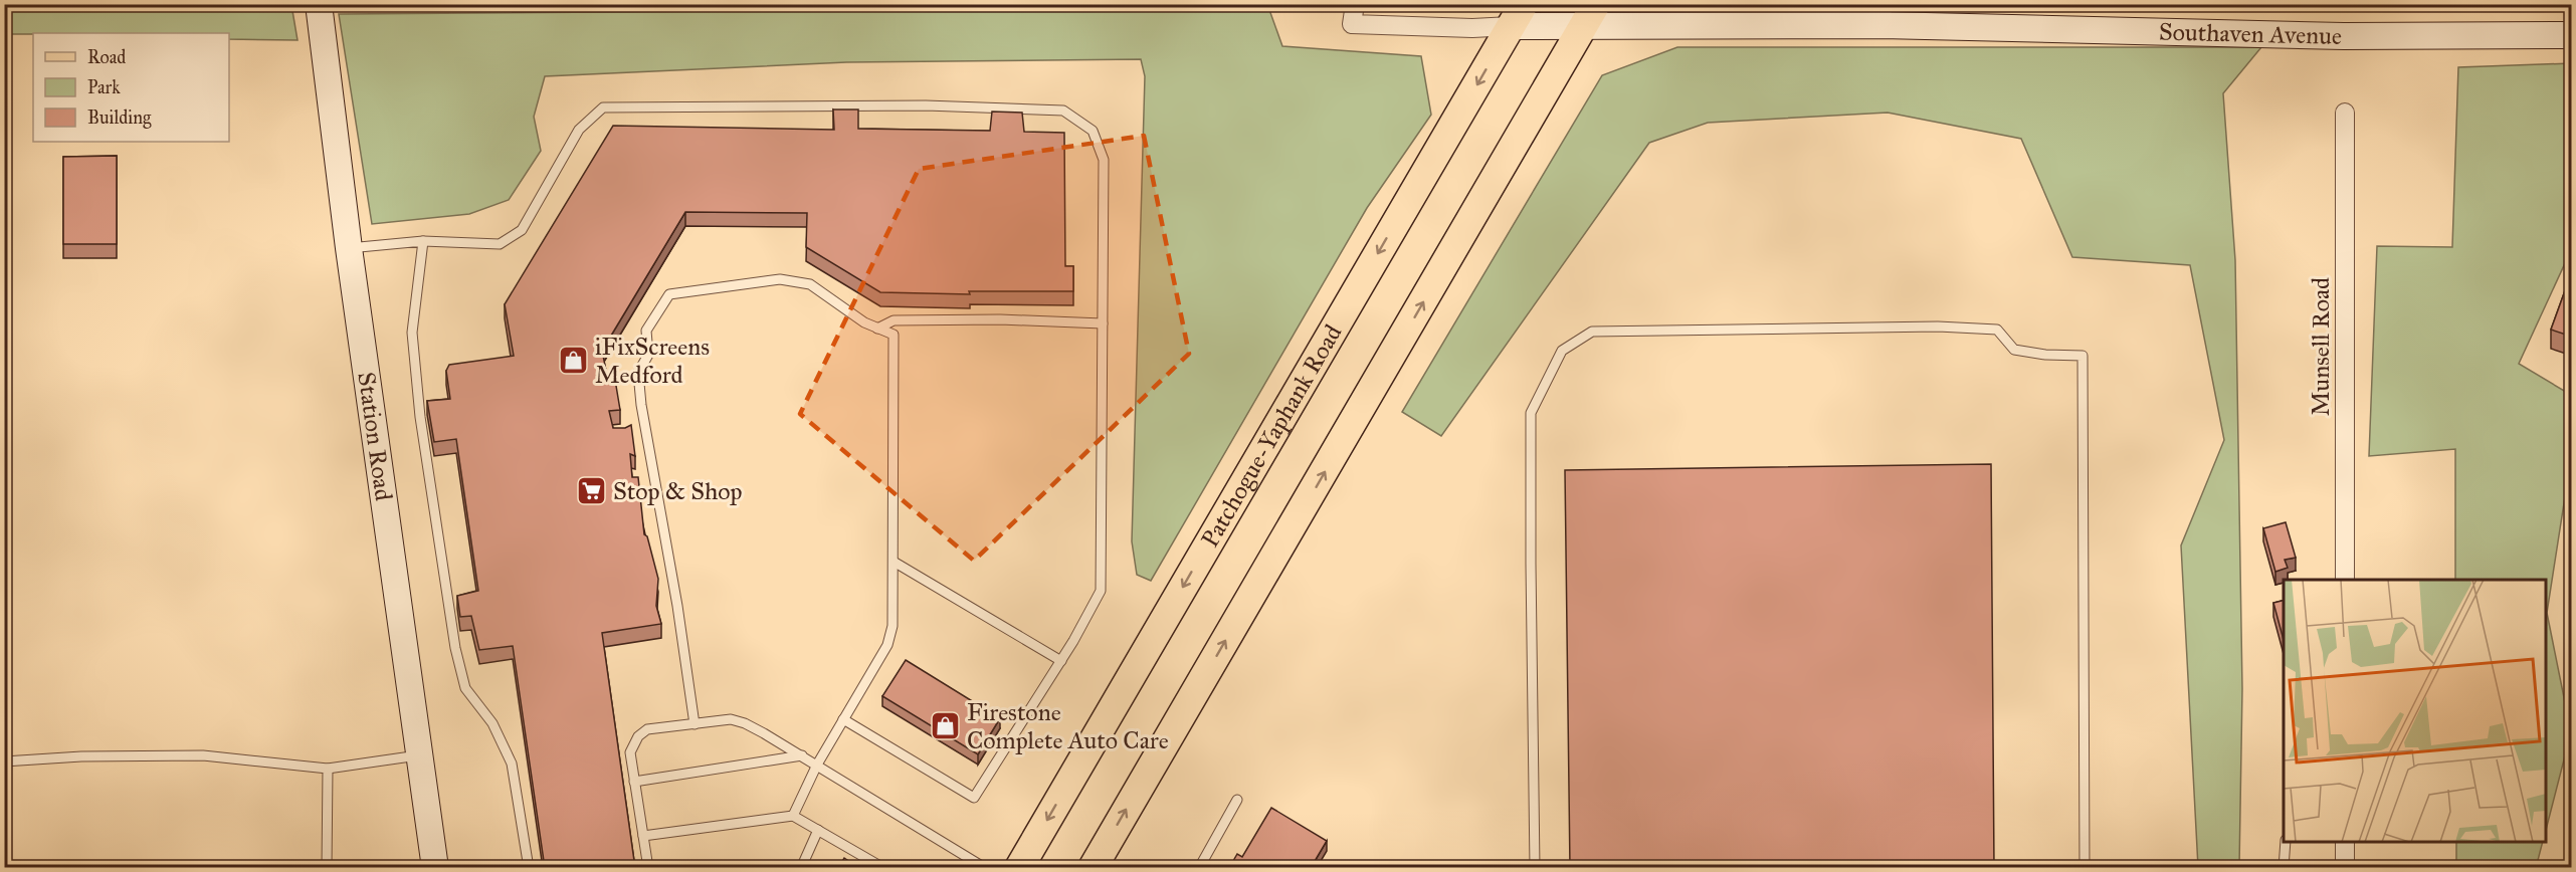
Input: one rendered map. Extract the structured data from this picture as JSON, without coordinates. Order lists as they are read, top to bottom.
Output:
{
  "streets": {
    "main road": ["Patchogue-Yaphank Road"],
    "street": ["Southaven Avenue", "Munsell Road", "Station Road"]
  },
  "crossings": [
    ["Southaven Avenue", "Patchogue-Yaphank Road"]
  ],
  "places": {
    "shop": ["iFixScreens Medford", "Firestone Complete Auto Care"],
    "supermarket": ["Stop & Shop"]
  },
  "legend": ["Road", "Park", "Building"]
}
